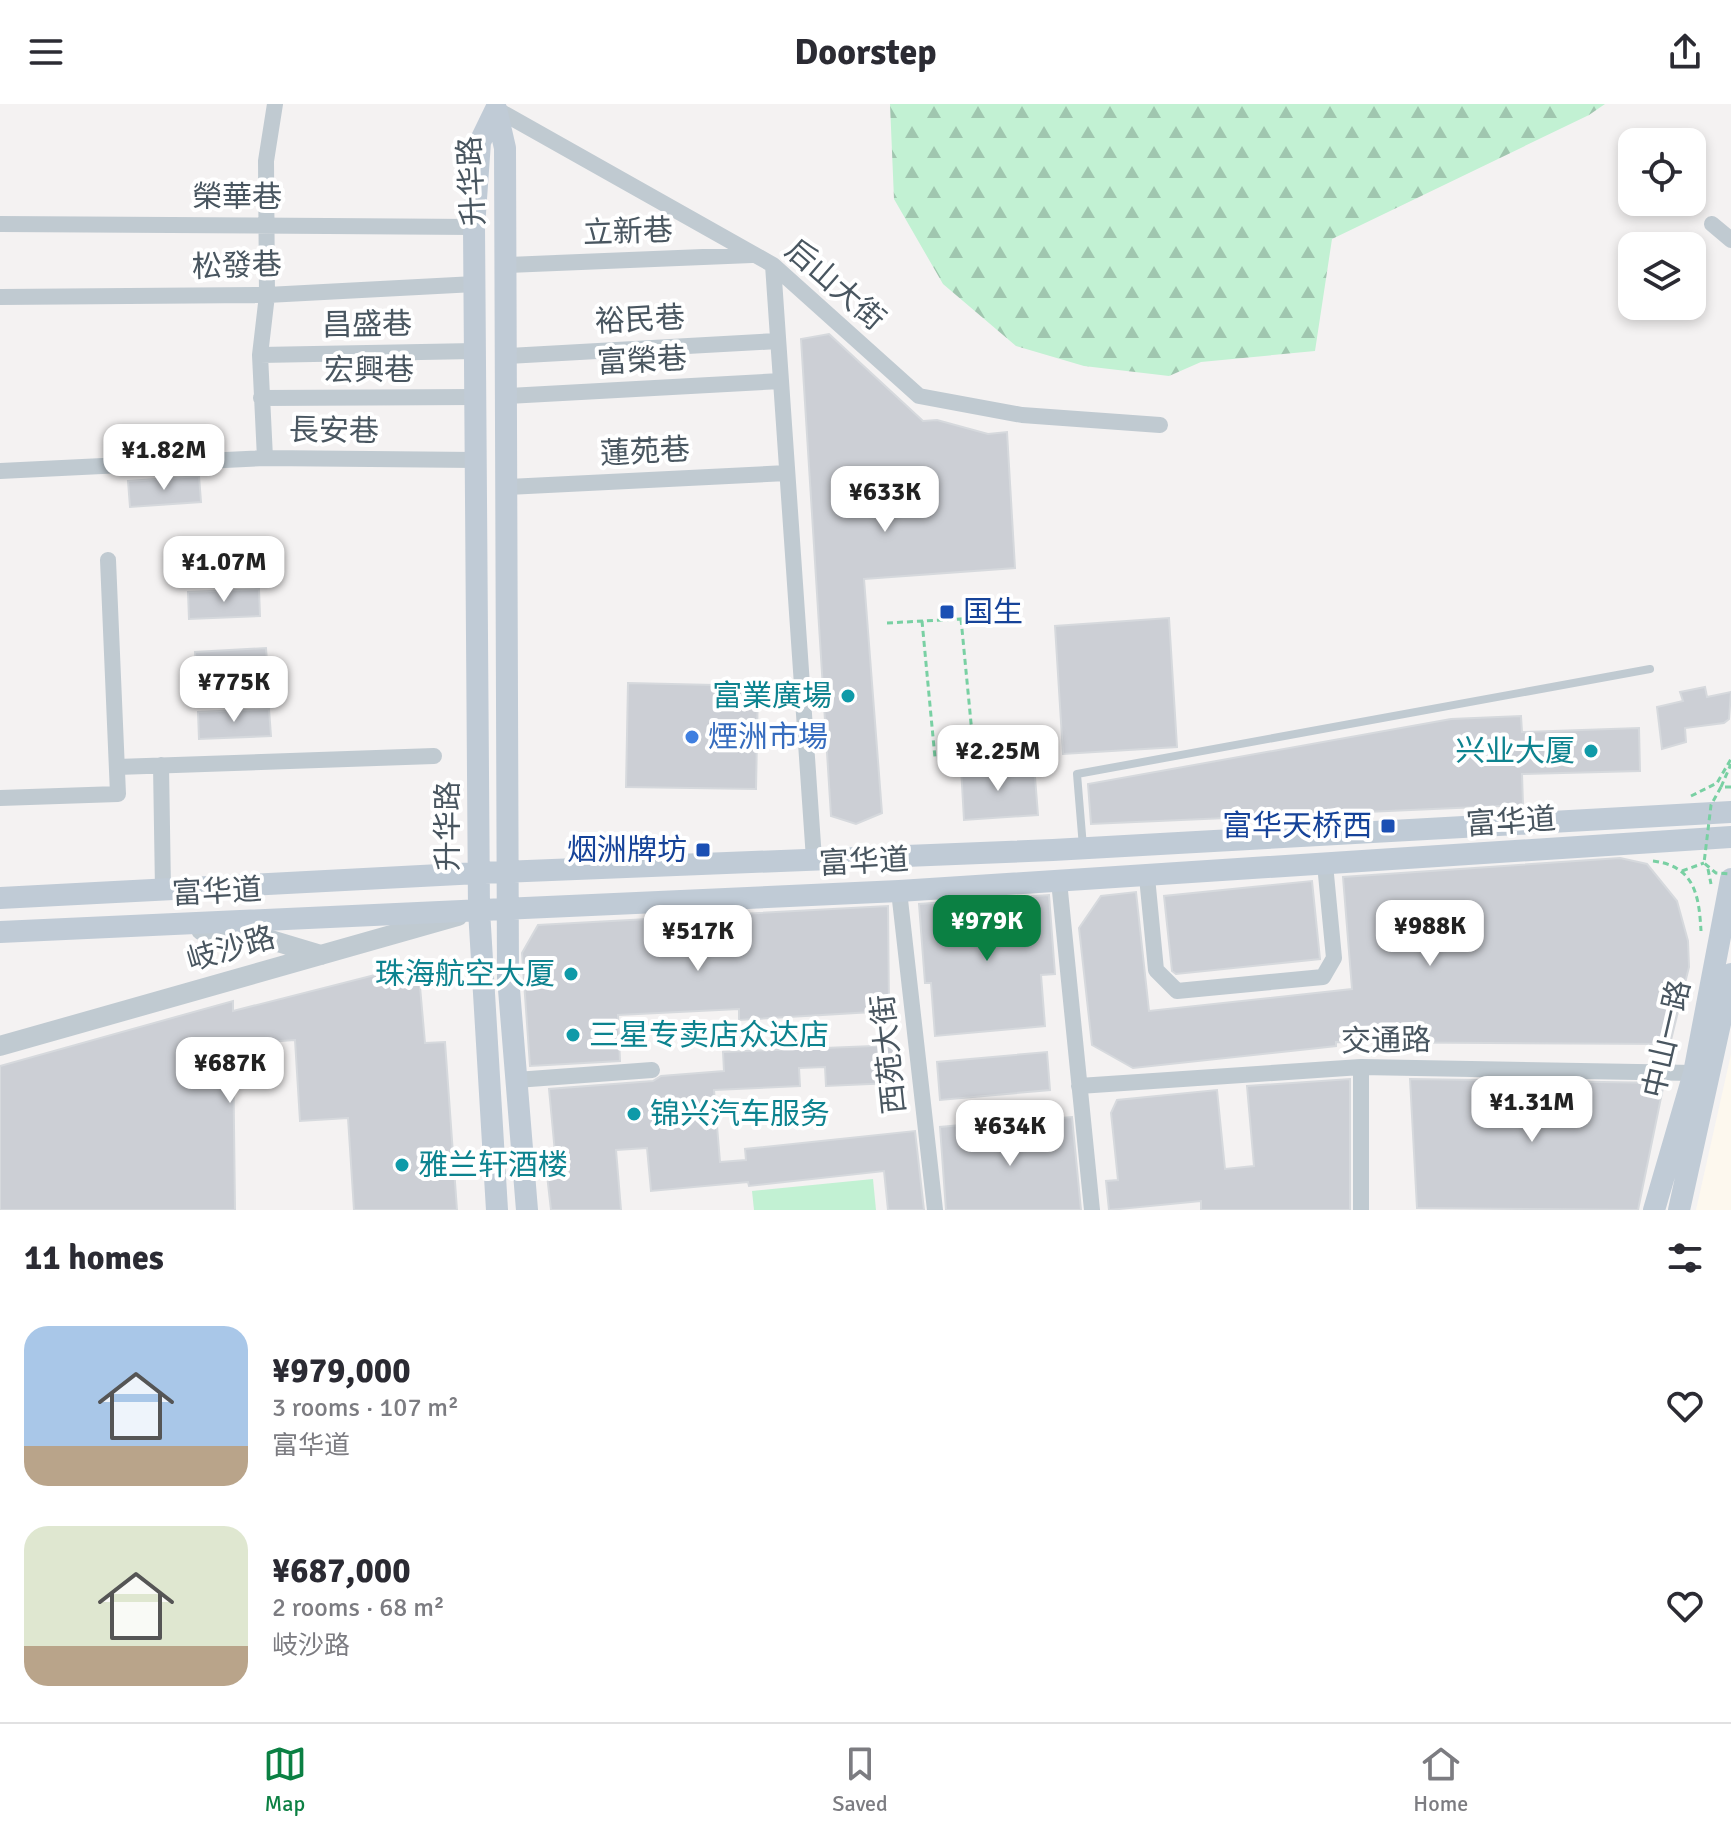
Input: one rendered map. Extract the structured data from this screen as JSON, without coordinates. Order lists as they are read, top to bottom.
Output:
{
  "streets": {
    "main road": ["升华路", "富华道", "中山一路"],
    "street": [
      "榮華巷",
      "立新巷",
      "松發巷",
      "后山大街",
      "裕民巷",
      "昌盛巷",
      "富榮巷",
      "宏興巷",
      "長安巷",
      "蓮苑巷",
      "岐沙路",
      "交通路",
      "西苑大街"
    ]
  },
  "crossings": [
    ["升华路", "榮華巷"],
    ["升华路", "立新巷"],
    ["升华路", "松發巷"],
    ["升华路", "后山大街"],
    ["升华路", "裕民巷"],
    ["升华路", "昌盛巷"],
    ["升华路", "富榮巷"],
    ["升华路", "宏興巷"],
    ["升华路", "長安巷"],
    ["升华路", "蓮苑巷"],
    ["升华路", "富华道"],
    ["升华路", "岐沙路"],
    ["立新巷", "后山大街"],
    ["富华道", "岐沙路"],
    ["富华道", "西苑大街"],
    ["中山一路", "交通路"]
  ],
  "places": {
    "transit": ["国生", "富华天桥西", "烟洲牌坊"],
    "other": [
      "富業廣場",
      "煙洲市場",
      "兴业大厦",
      "珠海航空大厦",
      "三星专卖店众达店",
      "锦兴汽车服务",
      "雅兰轩酒楼"
    ]
  },
  "page": {
    "header": "Doorstep",
    "price": [
      "¥1.82M",
      "¥633K",
      "¥1.07M",
      "¥775K",
      "¥2.25M",
      "¥979K",
      "¥988K",
      "¥517K",
      "¥687K",
      "¥1.31M",
      "¥634K"
    ],
    "heading": "11 homes",
    "list": [
      {
        "name": "¥979,000",
        "note": "3 rooms · 107 m² · 富华道"
      },
      {
        "name": "¥687,000",
        "note": "2 rooms · 68 m² · 岐沙路"
      }
    ],
    "tabs": ["Map", "Saved", "Home"]
  }
}
